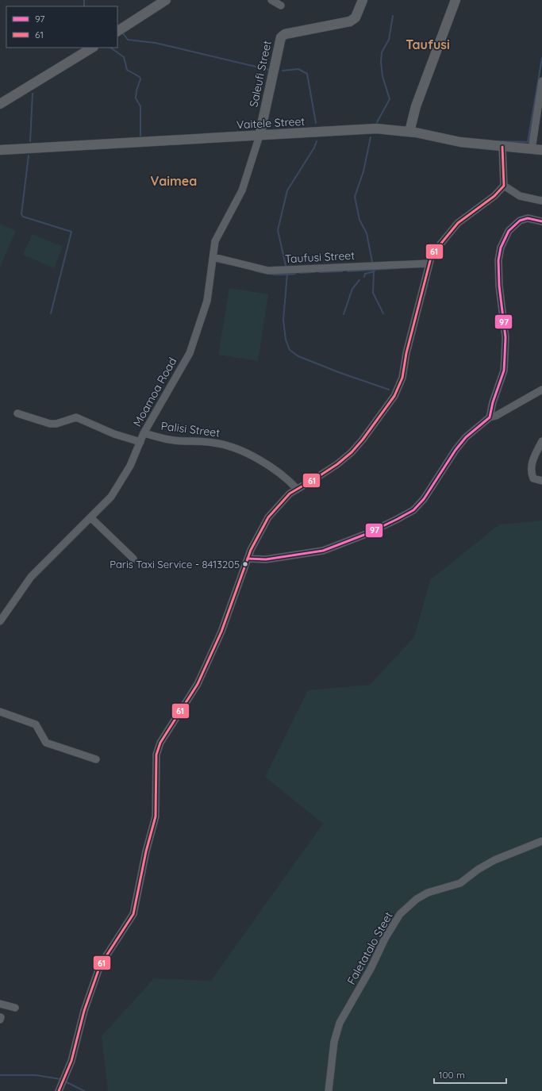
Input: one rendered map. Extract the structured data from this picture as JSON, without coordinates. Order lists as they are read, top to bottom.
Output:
{
  "streets": {
    "main road": ["Saleufi Street", "Vaitele Street"],
    "street": [
      "Taufusi Street",
      "Moamoa Road",
      "Palisi Street",
      "Faletatalo Steet"
    ]
  },
  "crossings": [
    ["Saleufi Street", "Vaitele Street"],
    ["Saleufi Street", "Moamoa Road"],
    ["Vaitele Street", "Moamoa Road"],
    ["Taufusi Street", "Moamoa Road"],
    ["Moamoa Road", "Palisi Street"]
  ],
  "districts": ["Taufusi", "Vaimea"],
  "places": ["Paris Taxi Service - 8413205"],
  "lines": ["transit line 61", "transit line 97"],
  "legend": ["97", "61"],
  "scale_bar": "100 m"
}
